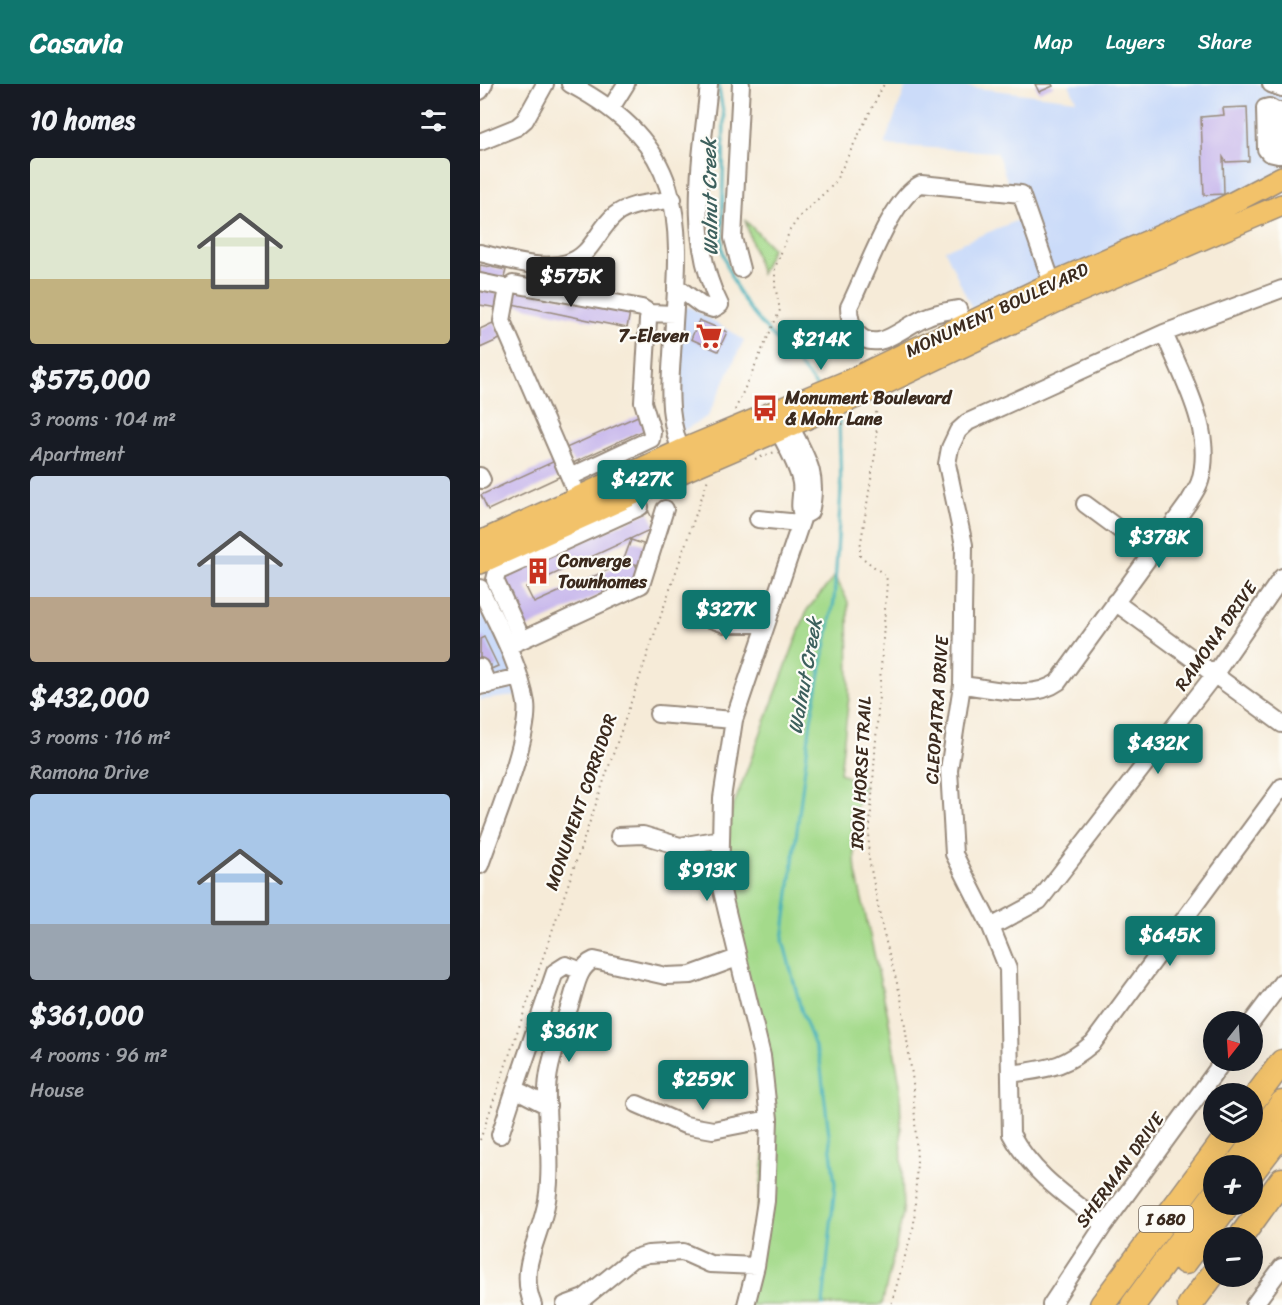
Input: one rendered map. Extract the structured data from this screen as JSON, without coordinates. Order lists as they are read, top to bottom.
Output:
{
  "streets": {
    "highway": ["I 680"],
    "main road": ["MONUMENT BOULEVARD"],
    "street": ["RAMONA DRIVE", "CLEOPATRA DRIVE", "SHERMAN DRIVE"],
    "path": ["IRON HORSE TRAIL", "MONUMENT CORRIDOR"]
  },
  "crossings": [
    ["RAMONA DRIVE", "CLEOPATRA DRIVE"],
    ["CLEOPATRA DRIVE", "SHERMAN DRIVE"]
  ],
  "water": ["Walnut Creek"],
  "places": {
    "supermarket": ["7-Eleven"],
    "bus stop": ["Monument Boulevard & Mohr Lane"],
    "building": ["Converge Townhomes"]
  },
  "north": "bottom",
  "page": {
    "header": "Casavia",
    "nav": ["Map", "Layers", "Share"],
    "heading": "10 homes",
    "list": [
      {
        "name": "$575,000",
        "note": "3 rooms · 104 m² · Apartment"
      },
      {
        "name": "$432,000",
        "note": "3 rooms · 116 m² · Ramona Drive"
      },
      {
        "name": "$361,000",
        "note": "4 rooms · 96 m² · House"
      }
    ],
    "price": [
      "$575K",
      "$214K",
      "$427K",
      "$378K",
      "$327K",
      "$432K",
      "$913K",
      "$645K",
      "$361K",
      "$259K"
    ],
    "map_buttons": ["+", "−"]
  }
}
